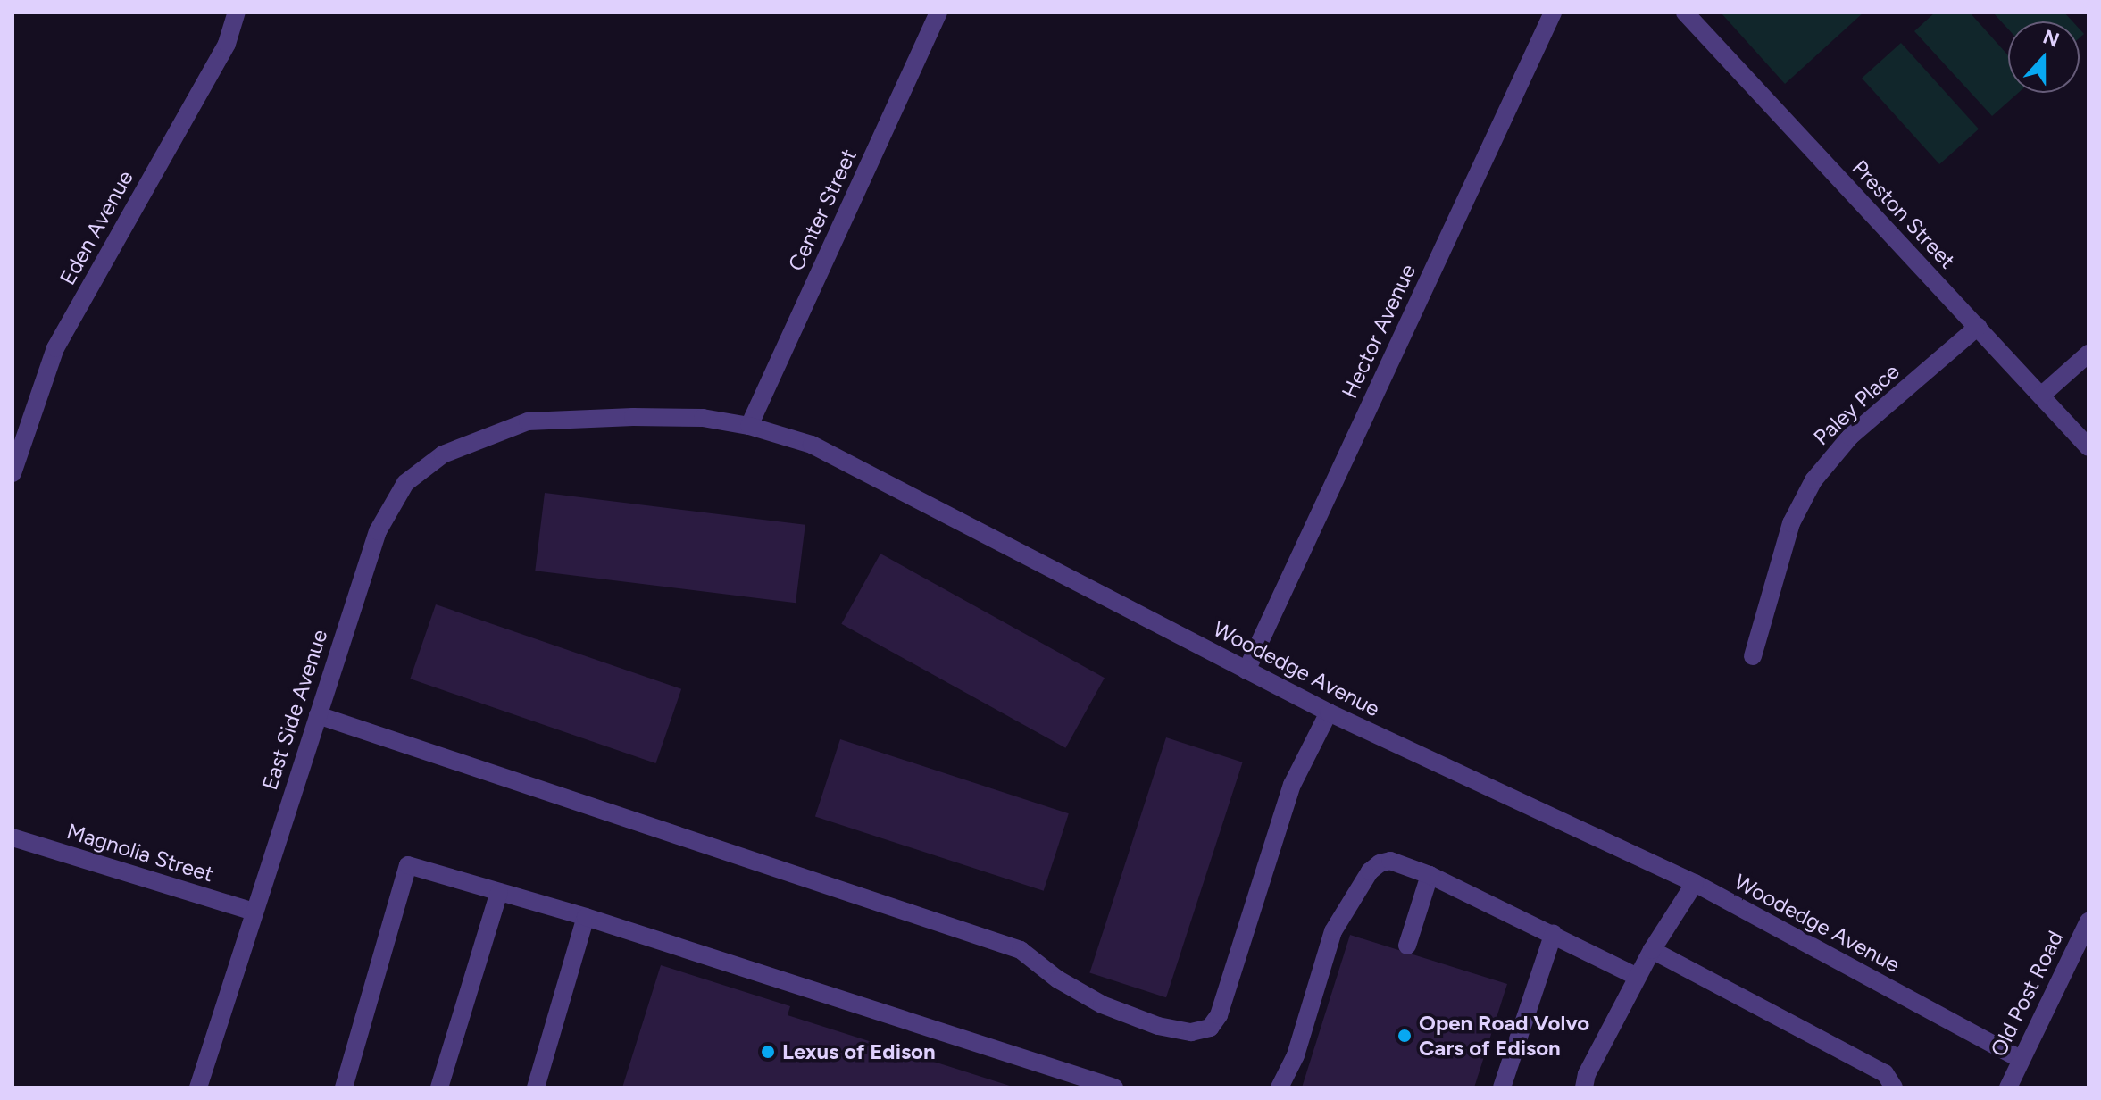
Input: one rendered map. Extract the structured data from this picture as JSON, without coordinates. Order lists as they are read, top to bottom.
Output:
{
  "streets": {
    "street": [
      "Center Street",
      "Preston Street",
      "Eden Avenue",
      "Hector Avenue",
      "Paley Place",
      "Woodedge Avenue",
      "East Side Avenue",
      "Magnolia Street",
      "Old Post Road"
    ]
  },
  "crossings": [
    ["Center Street", "Woodedge Avenue"],
    ["Preston Street", "Paley Place"],
    ["Hector Avenue", "Woodedge Avenue"],
    ["Woodedge Avenue", "East Side Avenue"],
    ["Woodedge Avenue", "Old Post Road"],
    ["East Side Avenue", "Magnolia Street"]
  ],
  "places": ["Open Road Volvo Cars of Edison", "Lexus of Edison"],
  "north": "top"
}
